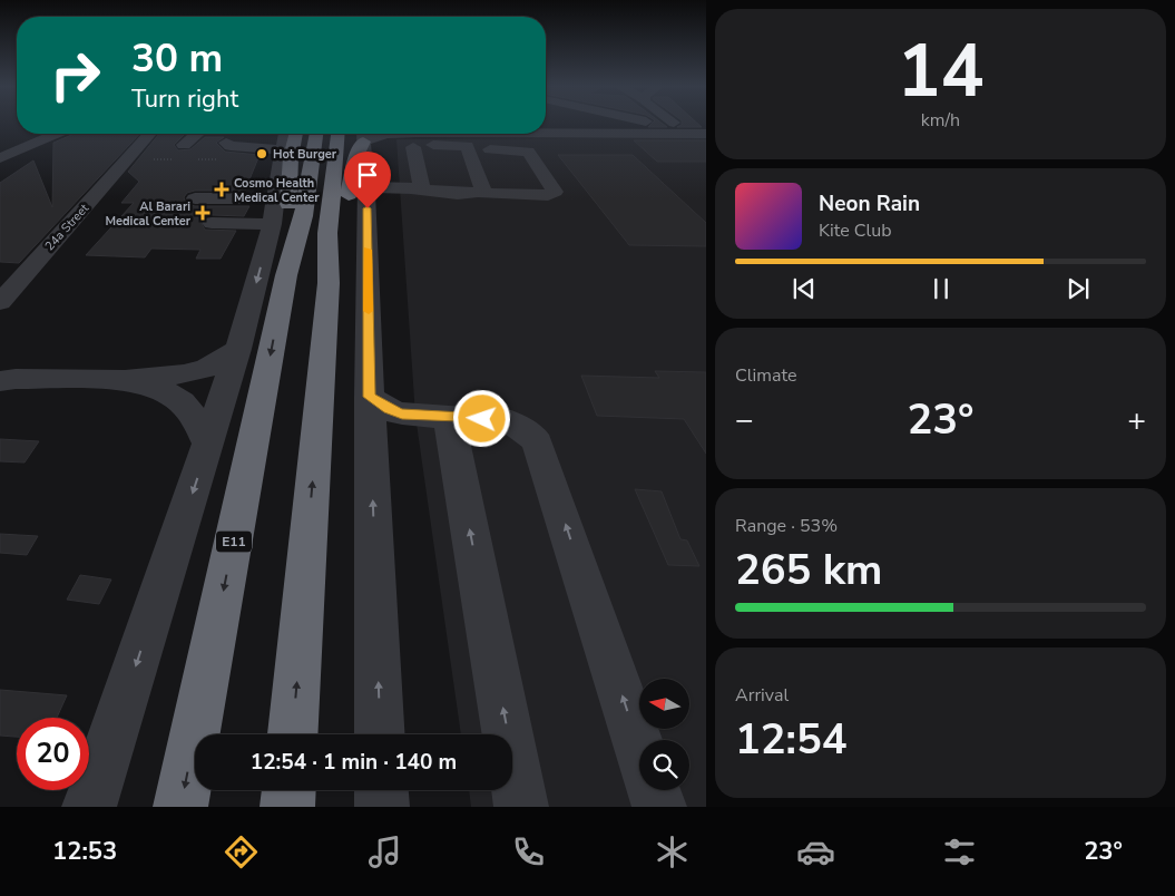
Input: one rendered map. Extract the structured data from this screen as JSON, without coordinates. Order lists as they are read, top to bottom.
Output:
{
  "streets": {
    "highway": ["E11"],
    "street": ["24a Street"]
  },
  "places": {
    "other": ["Hot Burger"],
    "health": ["Cosmo Health Medical Center", "Al Barari Medical Center"]
  },
  "north": "left",
  "page": {
    "tile": [
      ["14", "km/h"],
      "Climate",
      ["Range · 53%", "265 km"],
      ["Arrival", "12:54"]
    ],
    "turn": ["30 m", "Turn right"],
    "song": ["Neon Rain", "Kite Club"],
    "heat": ["−", "23°", "+"],
    "limit": "20",
    "trip": "12:54 · 1 min · 140 m",
    "tabs": ["12:53", "23°"]
  }
}
